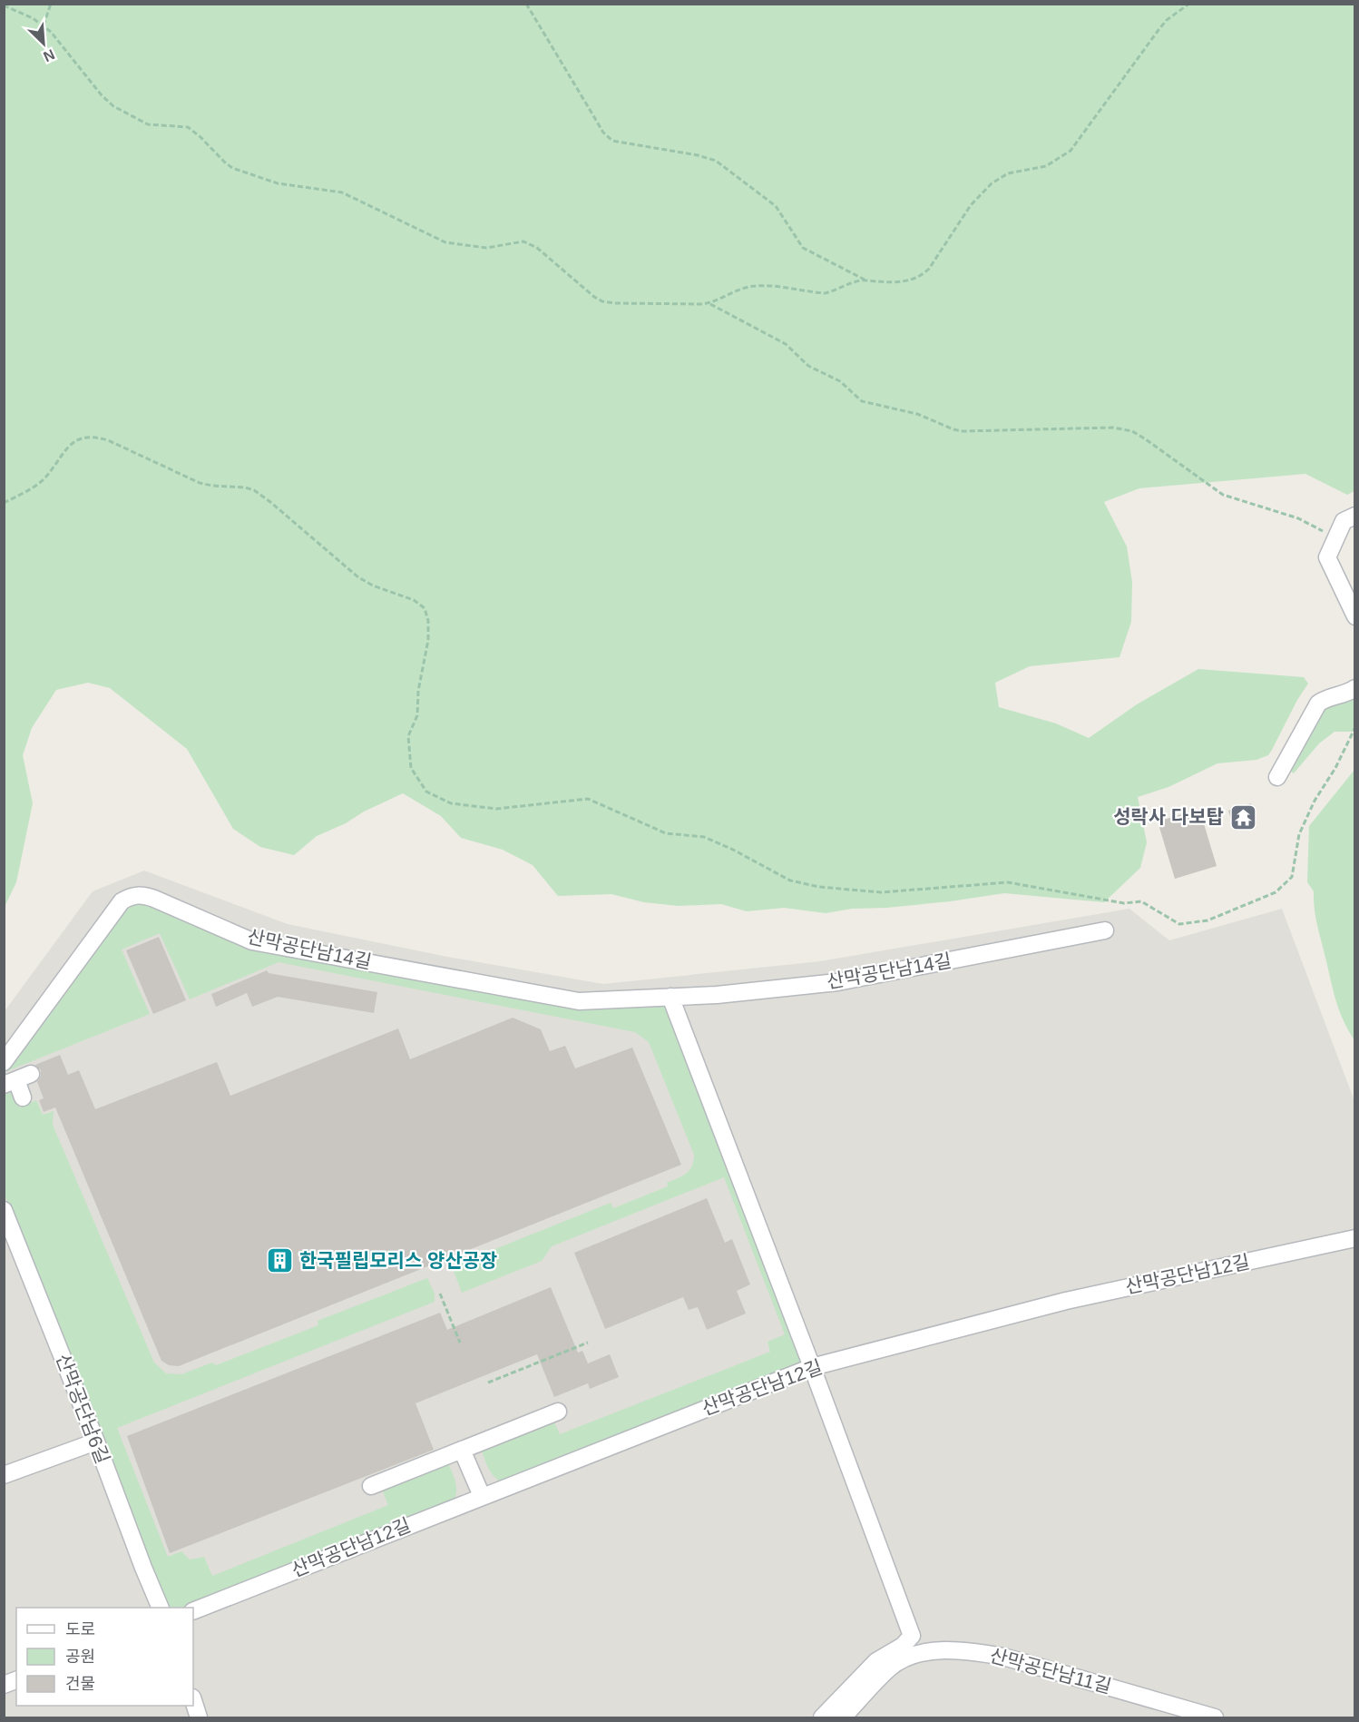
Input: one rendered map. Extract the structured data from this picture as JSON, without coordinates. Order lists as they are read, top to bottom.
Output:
{
  "streets": {
    "street": [
      "산막공단남14길",
      "산막공단남12길",
      "산막공단남6길",
      "산막공단남11길"
    ]
  },
  "places": {
    "temple": ["성락사 다보탑"],
    "building": ["한국필립모리스 양산공장"]
  },
  "legend": ["도로", "공원", "건물"],
  "north": "bottom right"
}
